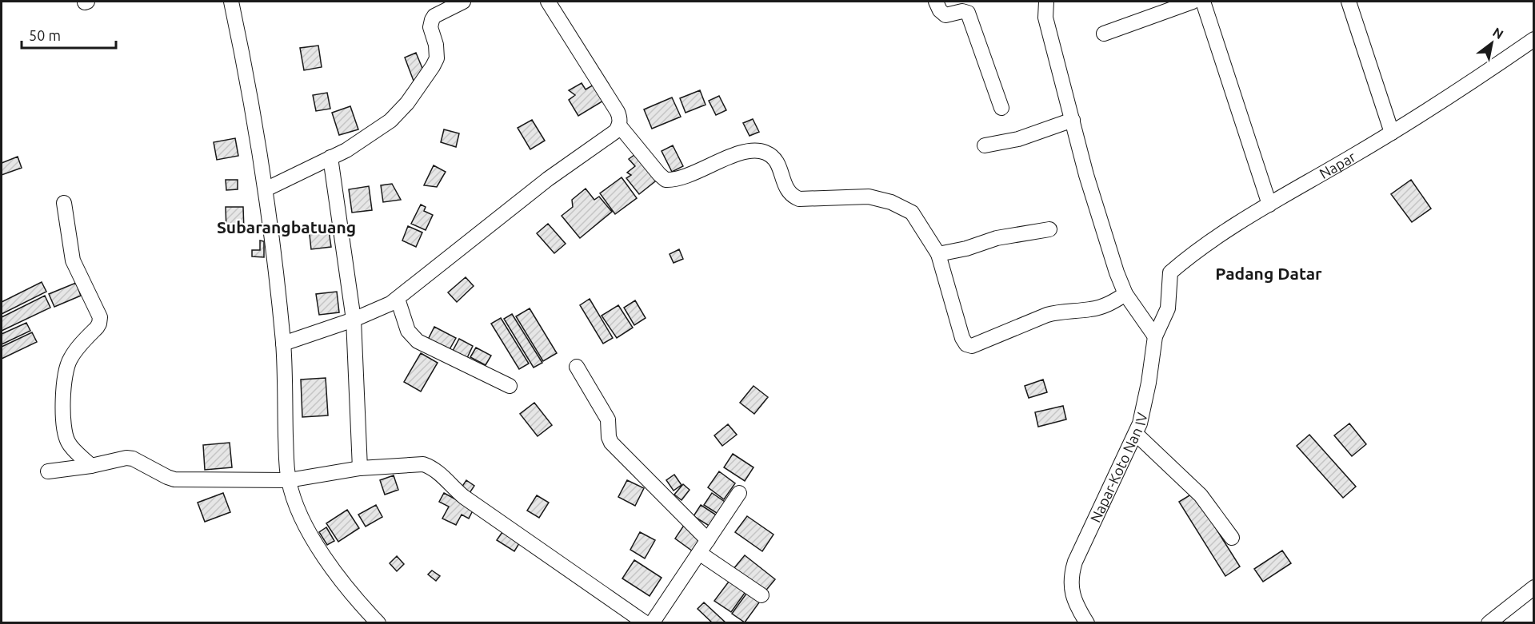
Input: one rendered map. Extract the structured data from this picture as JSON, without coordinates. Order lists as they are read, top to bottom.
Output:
{
  "streets": {
    "street": ["Napar", "Napar-Koto Nan IV"]
  },
  "crossings": [
    ["Napar", "Napar-Koto Nan IV"]
  ],
  "districts": ["Subarangbatuang", "Padang Datar"],
  "scale_bar": "50 m",
  "north": "top right"
}
